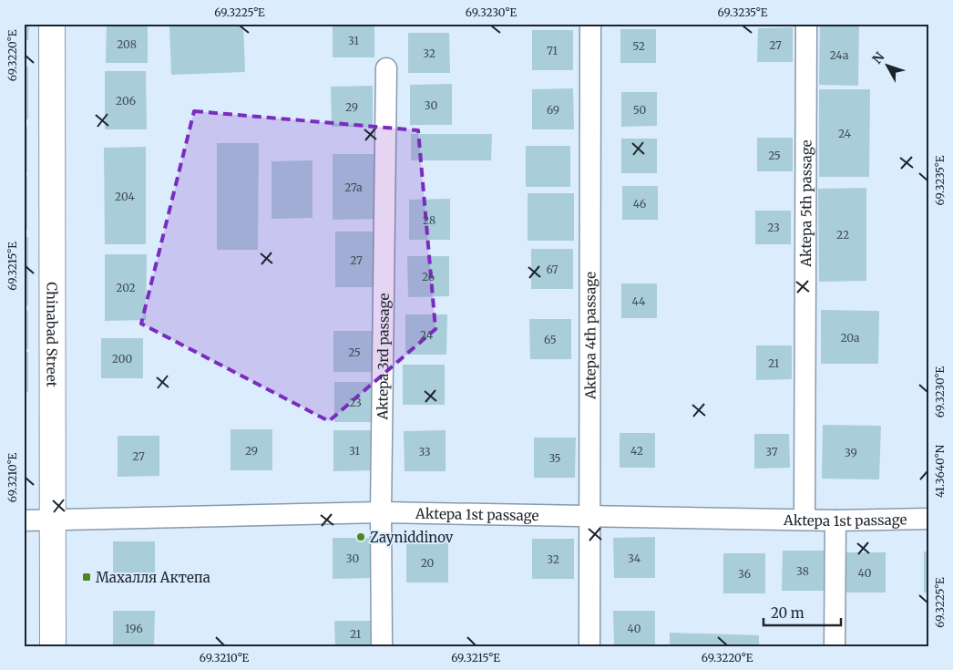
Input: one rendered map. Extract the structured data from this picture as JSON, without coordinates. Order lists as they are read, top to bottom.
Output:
{
  "streets": {
    "street": [
      "Aktepa 5th passage",
      "Chinabad Street",
      "Aktepa 4th passage",
      "Aktepa 3rd passage",
      "Aktepa 1st passage"
    ]
  },
  "crossings": [
    ["Aktepa 5th passage", "Aktepa 1st passage"],
    ["Chinabad Street", "Aktepa 1st passage"],
    ["Aktepa 4th passage", "Aktepa 1st passage"],
    ["Aktepa 3rd passage", "Aktepa 1st passage"]
  ],
  "places": {
    "other": ["Zayniddinov"],
    "transit": ["Махалля Актепа"]
  },
  "house_numbers": [
    "31",
    "208",
    "27",
    "52",
    "71",
    "32",
    "24a",
    "206",
    "30",
    "29",
    "69",
    "50",
    "24",
    "25",
    "27a",
    "204",
    "46",
    "28",
    "23",
    "22",
    "27",
    "67",
    "26",
    "202",
    "44",
    "24",
    "20a",
    "65",
    "25",
    "200",
    "21",
    "23",
    "29",
    "31",
    "42",
    "33",
    "37",
    "39",
    "27",
    "35",
    "30",
    "34",
    "32",
    "20",
    "38",
    "40",
    "36",
    "196",
    "40",
    "21"
  ],
  "scale_bar": "20 m",
  "north": "top left",
  "coordinates": [
    "69.3225°E",
    "69.3230°E",
    "69.3235°E",
    "69.3220°E",
    "69.3215°E",
    "41.3640°N",
    "69.3210°E"
  ]
}
